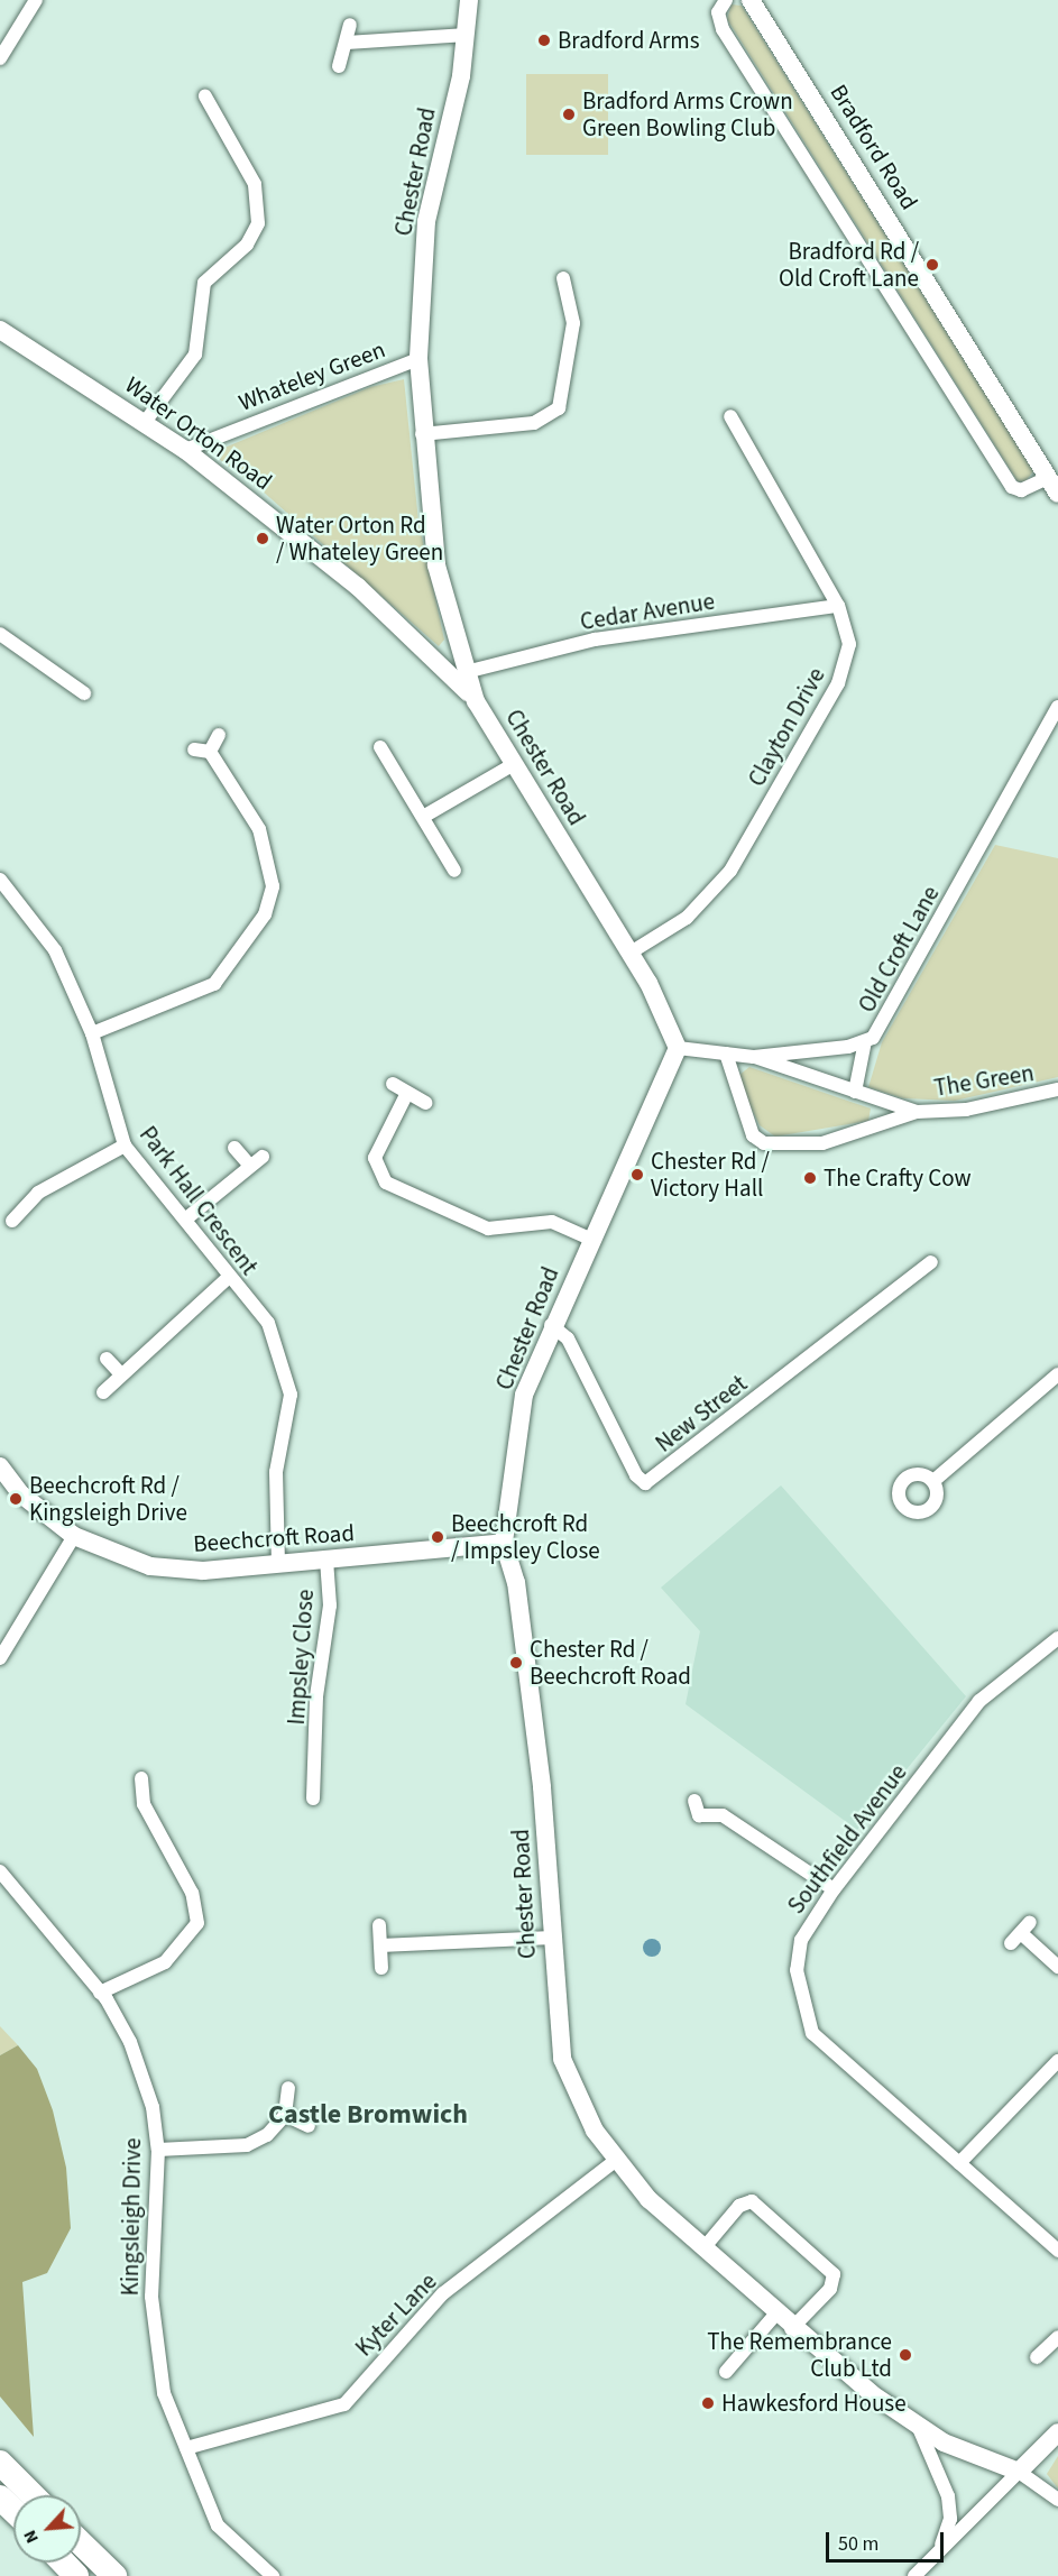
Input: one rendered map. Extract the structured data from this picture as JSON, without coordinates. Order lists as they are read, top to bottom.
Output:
{
  "streets": {
    "main road": [
      "Bradford Road",
      "Chester Road",
      "Water Orton Road",
      "Beechcroft Road"
    ],
    "street": [
      "Whateley Green",
      "Cedar Avenue",
      "Clayton Drive",
      "Old Croft Lane",
      "The Green",
      "Park Hall Crescent",
      "New Street",
      "Impsley Close",
      "Southfield Avenue",
      "Kingsleigh Drive",
      "Kyter Lane"
    ]
  },
  "crossings": [
    ["Chester Road", "Whateley Green"],
    ["Chester Road", "Water Orton Road"],
    ["Chester Road", "Cedar Avenue"],
    ["Chester Road", "Clayton Drive"],
    ["Chester Road", "Old Croft Lane"],
    ["Chester Road", "New Street"],
    ["Chester Road", "Beechcroft Road"],
    ["Chester Road", "Kyter Lane"],
    ["Whateley Green", "Water Orton Road"],
    ["Cedar Avenue", "Clayton Drive"],
    ["Old Croft Lane", "The Green"],
    ["Park Hall Crescent", "Beechcroft Road"],
    ["Beechcroft Road", "Impsley Close"],
    ["Kingsleigh Drive", "Kyter Lane"]
  ],
  "districts": ["Castle Bromwich"],
  "places": [
    "Bradford Arms",
    "Bradford Arms Crown Green Bowling Club",
    "Bradford Rd / Old Croft Lane",
    "Water Orton Rd / Whateley Green",
    "Chester Rd / Victory Hall",
    "The Crafty Cow",
    "Beechcroft Rd / Kingsleigh Drive",
    "Beechcroft Rd / Impsley Close",
    "Chester Rd / Beechcroft Road",
    "The Remembrance Club Ltd",
    "Hawkesford House"
  ],
  "scale_bar": "50 m",
  "north": "bottom left"
}
